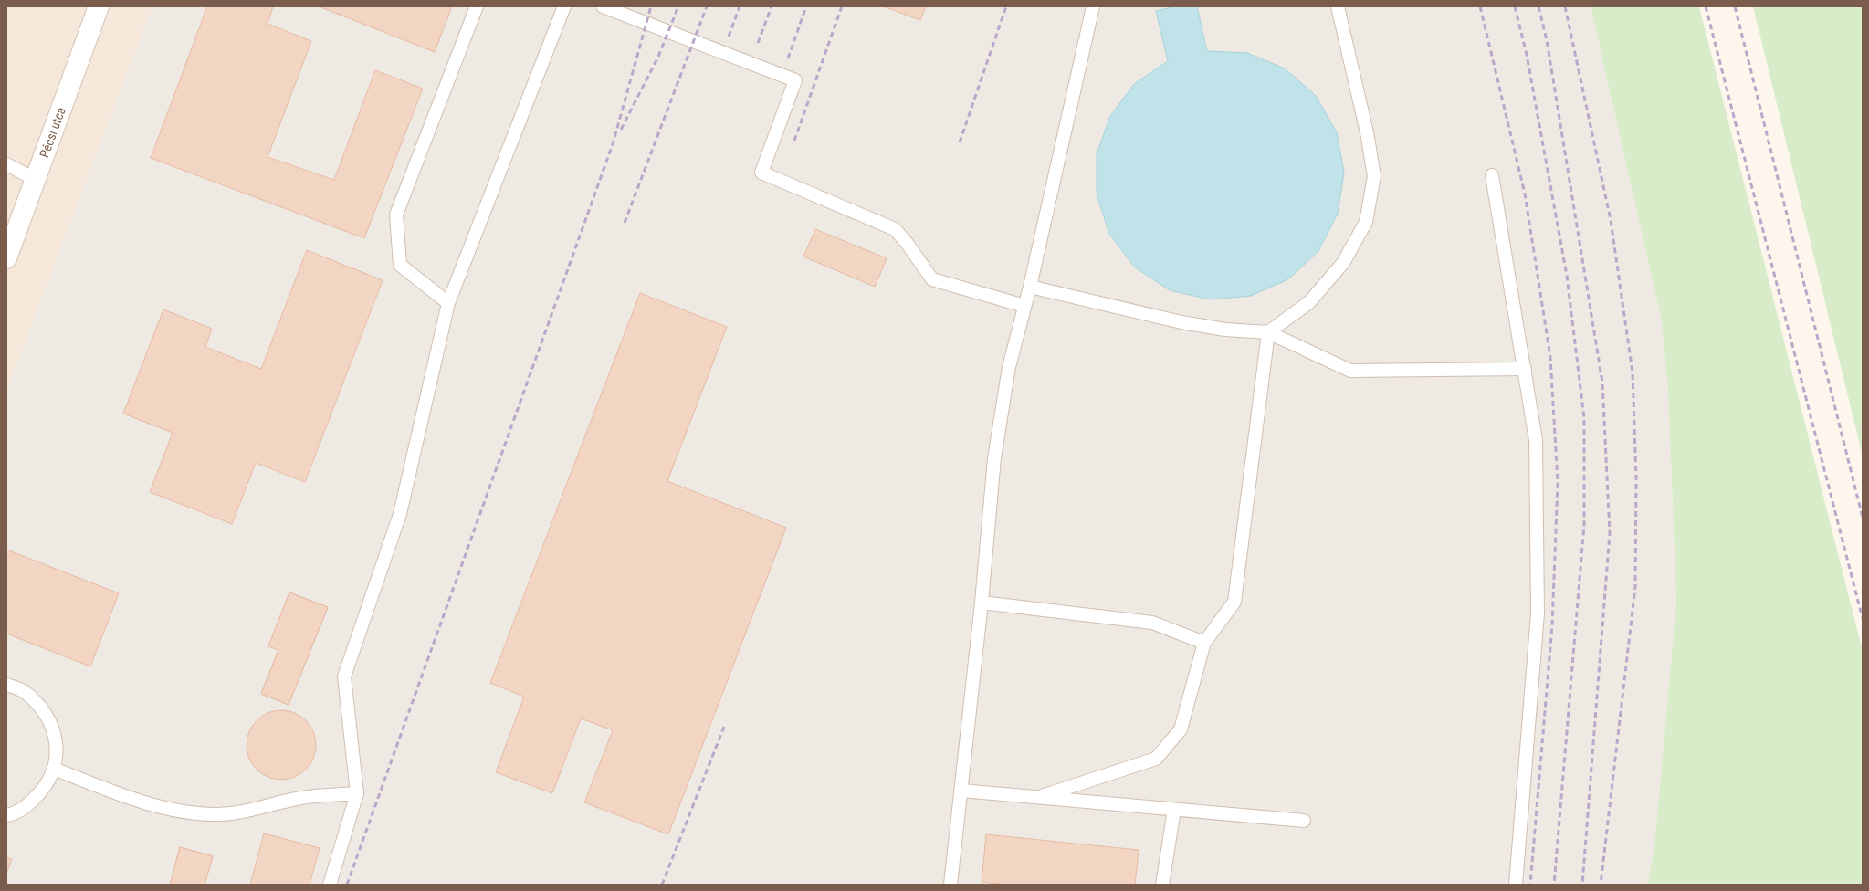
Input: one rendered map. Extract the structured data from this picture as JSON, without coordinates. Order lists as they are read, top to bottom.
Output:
{
  "streets": {
    "street": ["Pécsi utca"]
  }
}
